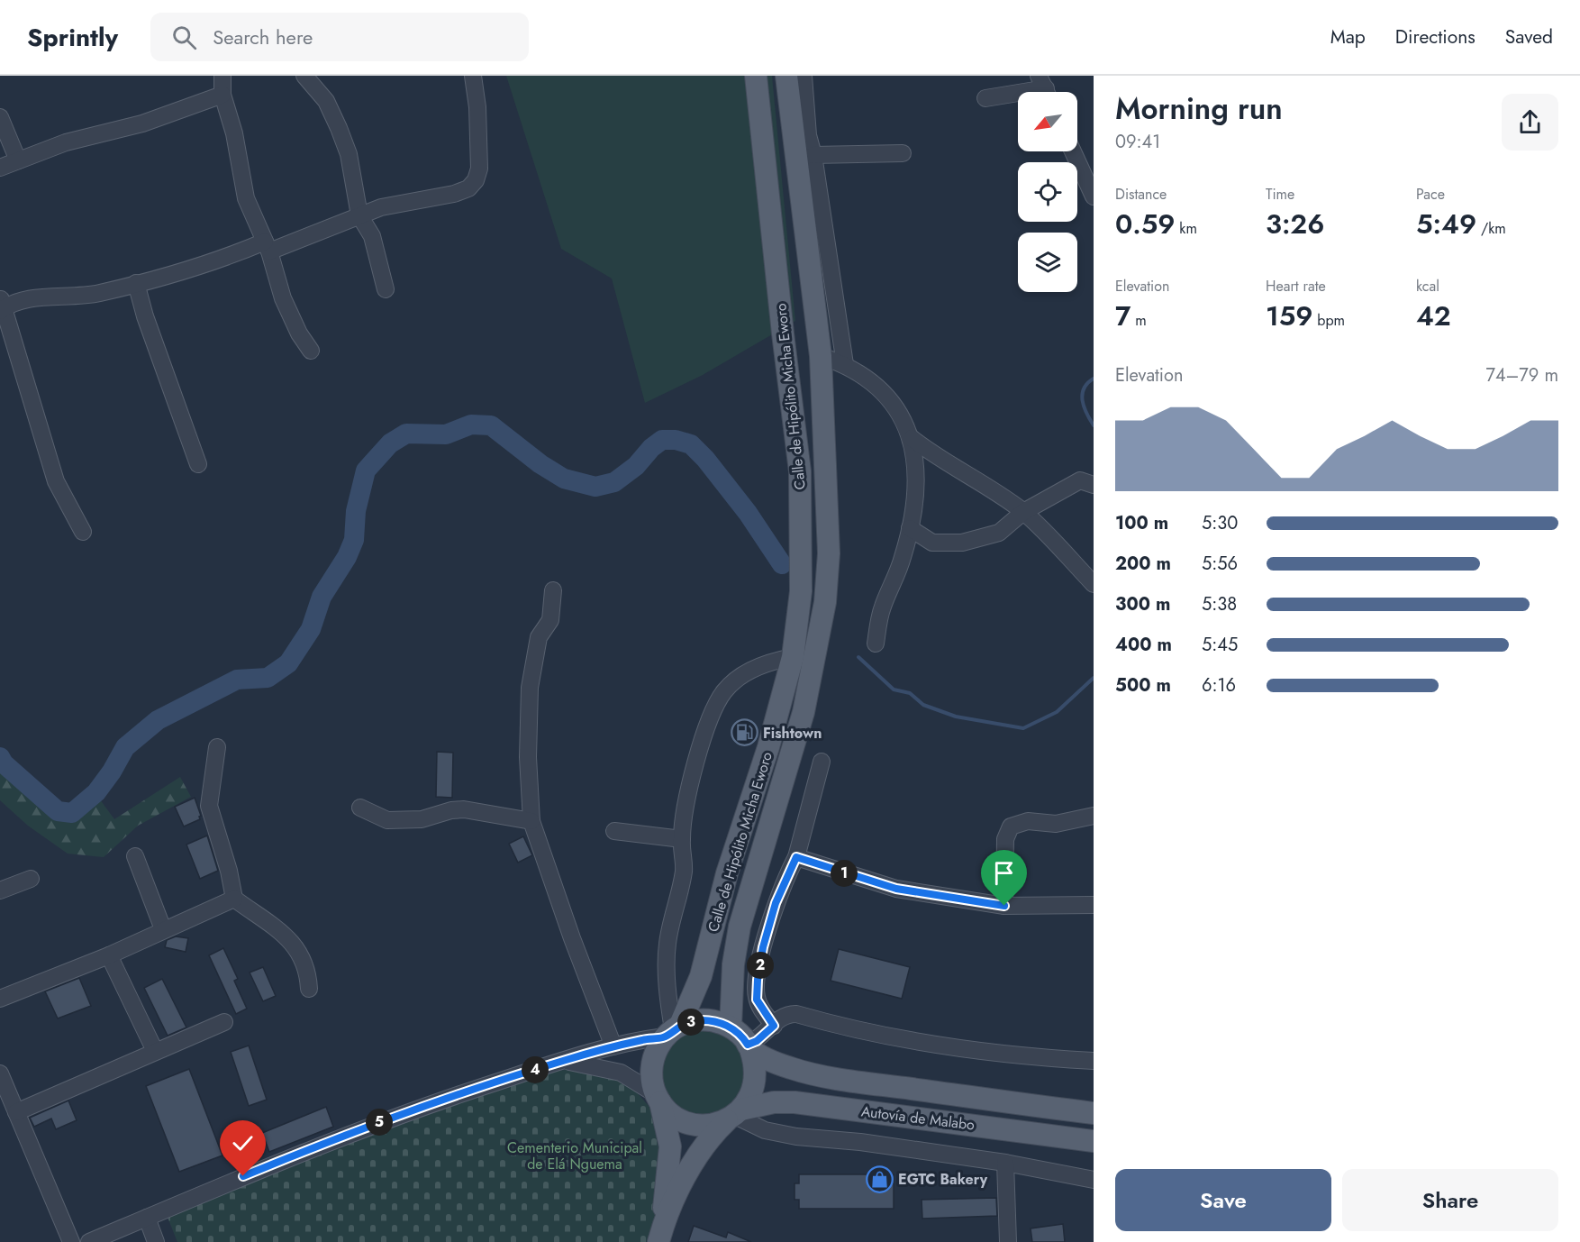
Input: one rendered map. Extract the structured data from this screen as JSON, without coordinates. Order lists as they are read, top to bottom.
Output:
{
  "streets": {
    "main road": ["Calle de Hipólito Micha Eworo", "Autovía de Malabo"]
  },
  "crossings": [
    ["Calle de Hipólito Micha Eworo", "Autovía de Malabo"]
  ],
  "parks": ["Cementerio Municipal de Elá Nguema"],
  "places": {
    "fuel station": ["Fishtown"],
    "shop": ["EGTC Bakery"]
  },
  "north": "bottom left",
  "page": {
    "header": "Sprintly",
    "search": "Search here",
    "nav": ["Map", "Directions", "Saved"],
    "heading": ["Morning run", "09:41"],
    "stats": [
      ["Distance", "0.59 km"],
      ["Time", "3:26"],
      ["Pace", "5:49 /km"],
      ["Elevation", "7 m"],
      ["Heart rate", "159 bpm"],
      ["kcal", "42"]
    ],
    "chart": ["Elevation", "74–79 m"],
    "list": [
      {
        "name": "100 m",
        "note": "5:30"
      },
      {
        "name": "200 m",
        "note": "5:56"
      },
      {
        "name": "300 m",
        "note": "5:38"
      },
      {
        "name": "400 m",
        "note": "5:45"
      },
      {
        "name": "500 m",
        "note": "6:16"
      }
    ],
    "pins": [
      "1",
      "2",
      "3",
      "4",
      "5"
    ],
    "buttons": ["Save", "Share"]
  }
}
